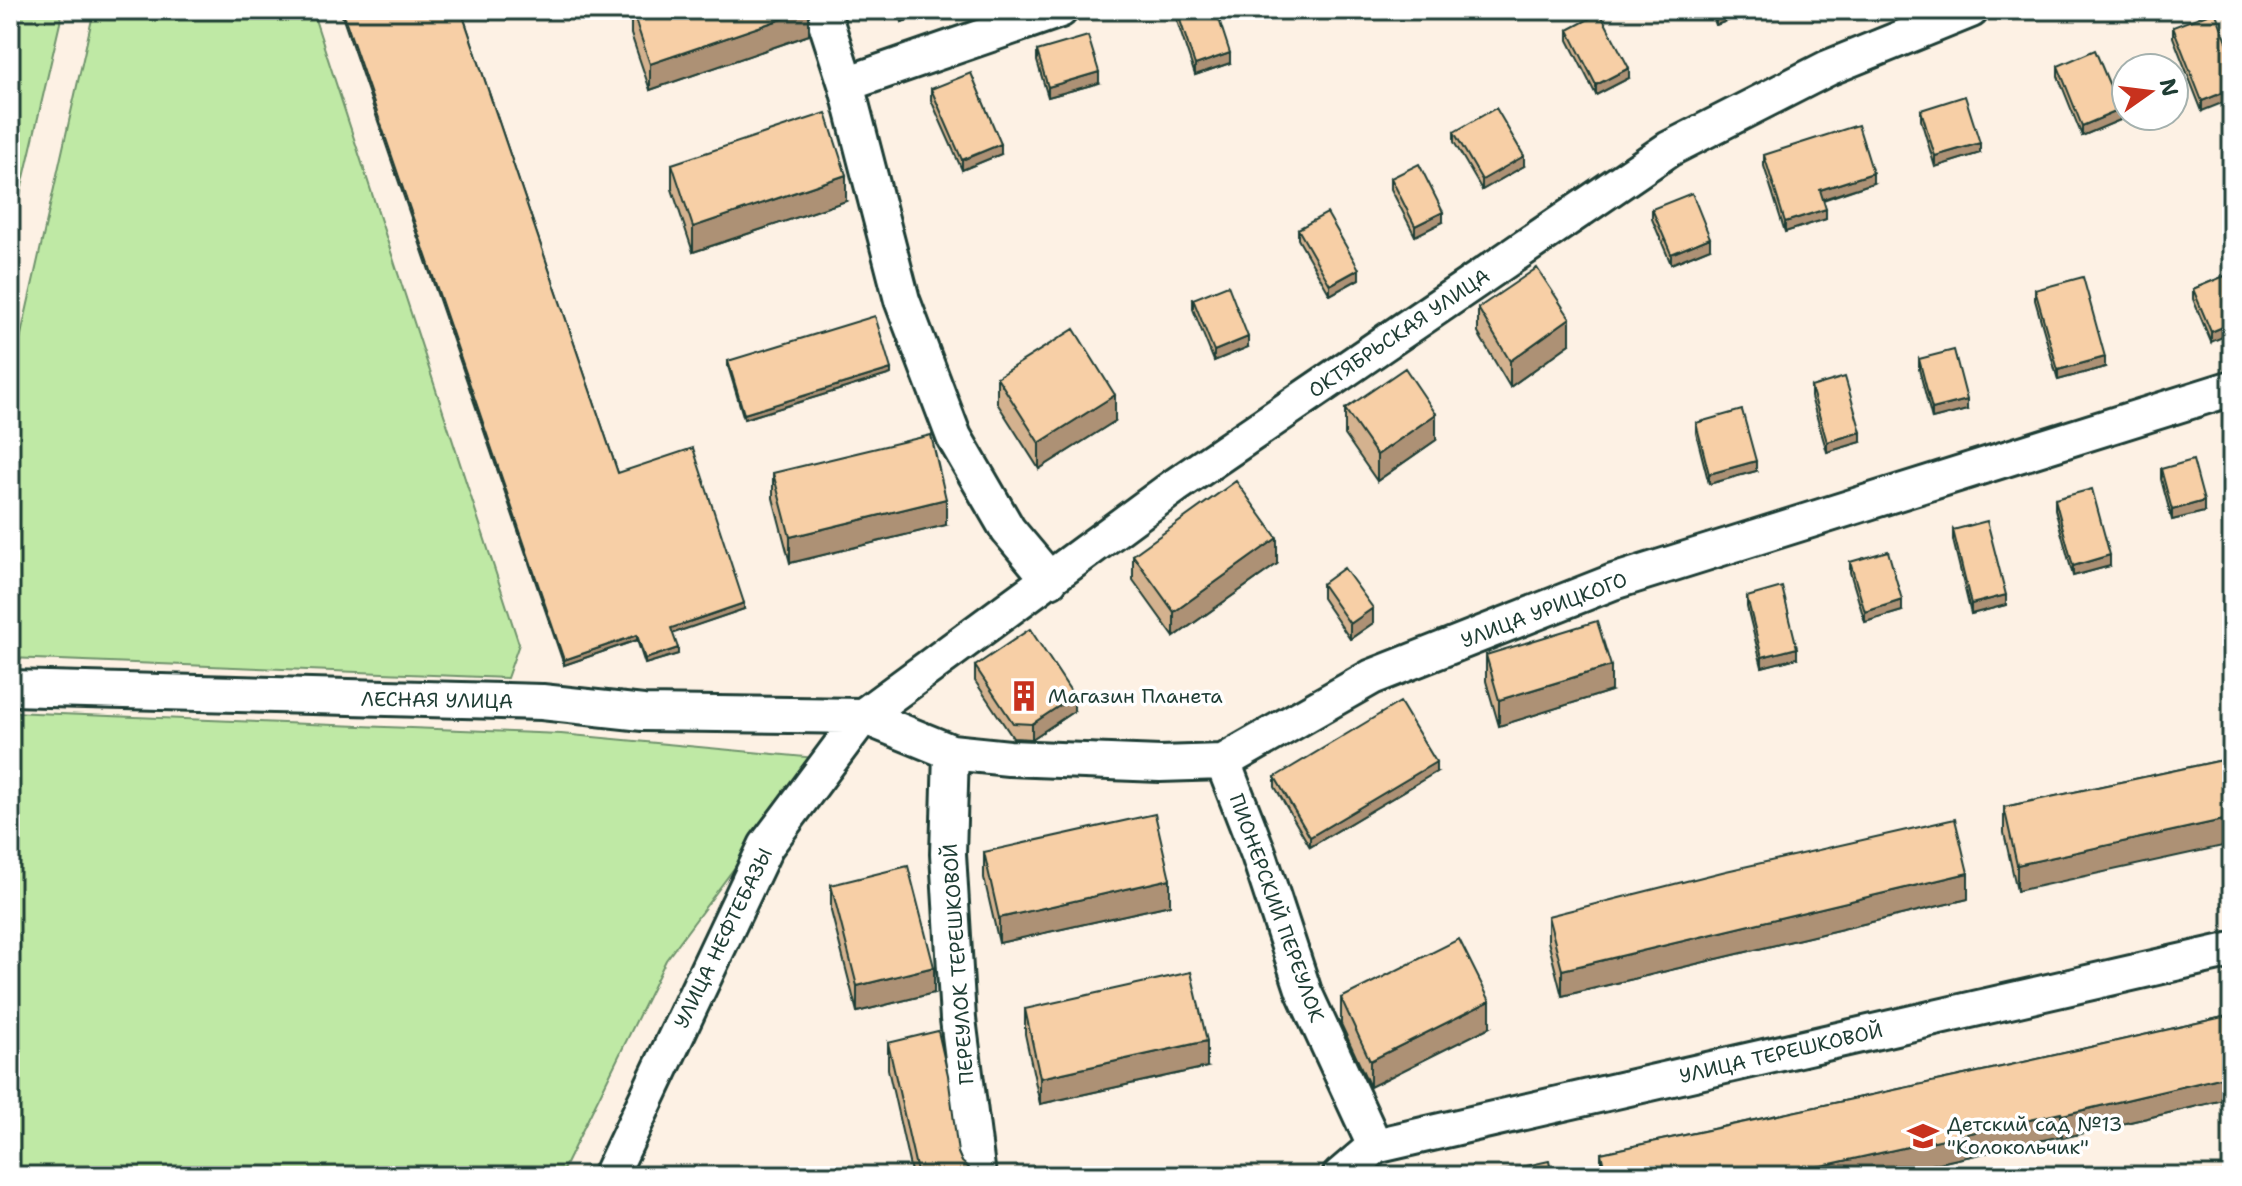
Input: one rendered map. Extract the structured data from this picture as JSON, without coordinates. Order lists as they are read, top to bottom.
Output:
{
  "streets": {
    "street": [
      "ОКТЯБРЬСКАЯ УЛИЦА",
      "УЛИЦА УРИЦКОГО",
      "ЛЕСНАЯ УЛИЦА",
      "ПИОНЕРСКИЙ ПЕРЕУЛОК",
      "УЛИЦА НЕФТЕБАЗЫ",
      "ПЕРЕУЛОК ТЕРЕШКОВОЙ",
      "УЛИЦА ТЕРЕШКОВОЙ"
    ]
  },
  "crossings": [
    ["ОКТЯБРЬСКАЯ УЛИЦА", "УЛИЦА УРИЦКОГО"],
    ["ОКТЯБРЬСКАЯ УЛИЦА", "ЛЕСНАЯ УЛИЦА"],
    ["ОКТЯБРЬСКАЯ УЛИЦА", "УЛИЦА НЕФТЕБАЗЫ"],
    ["УЛИЦА УРИЦКОГО", "ЛЕСНАЯ УЛИЦА"],
    ["УЛИЦА УРИЦКОГО", "ПИОНЕРСКИЙ ПЕРЕУЛОК"],
    ["УЛИЦА УРИЦКОГО", "УЛИЦА НЕФТЕБАЗЫ"],
    ["УЛИЦА УРИЦКОГО", "ПЕРЕУЛОК ТЕРЕШКОВОЙ"],
    ["ЛЕСНАЯ УЛИЦА", "УЛИЦА НЕФТЕБАЗЫ"],
    ["ПИОНЕРСКИЙ ПЕРЕУЛОК", "УЛИЦА ТЕРЕШКОВОЙ"]
  ],
  "places": {
    "building": ["Магазин Планета"],
    "school or university": ["Детский сад №13 \"Колокольчик\""]
  },
  "north": "right"
}
